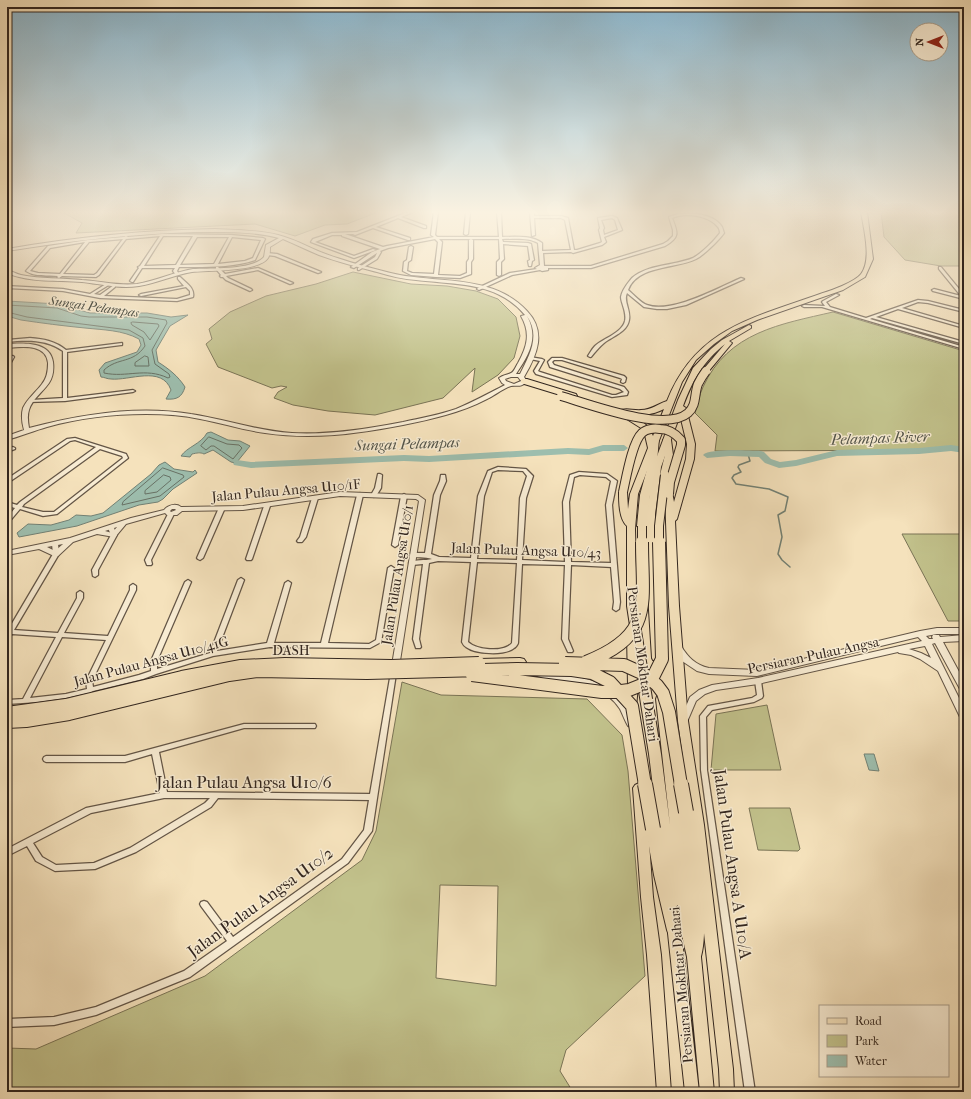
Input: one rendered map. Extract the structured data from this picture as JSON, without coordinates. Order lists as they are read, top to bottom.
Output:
{
  "streets": {
    "highway": ["DASH"],
    "main road": ["Persiaran Mokhtar Dahari"],
    "street": [
      "Jalan Pulau Angsa U10/1F",
      "Jalan Pulau Angsa U10/43",
      "Jalan Pulau Angsa U10/1",
      "Persiaran Pulau Angsa",
      "Jalan Pulau Angsa U10/41G",
      "Jalan Pulau Angsa U10/6",
      "Jalan Pulau Angsa A U10/A",
      "Jalan Pulau Angsa U10/2"
    ]
  },
  "crossings": [
    ["Jalan Pulau Angsa U10/1F", "Jalan Pulau Angsa U10/1"],
    ["DASH", "Persiaran Mokhtar Dahari"],
    ["Persiaran Pulau Angsa", "Jalan Pulau Angsa A U10/A"],
    ["Jalan Pulau Angsa U10/6", "Jalan Pulau Angsa U10/2"]
  ],
  "water": ["Sungai Pelampas", "Pelampas River"],
  "legend": ["Road", "Park", "Water"],
  "north": "left"
}
